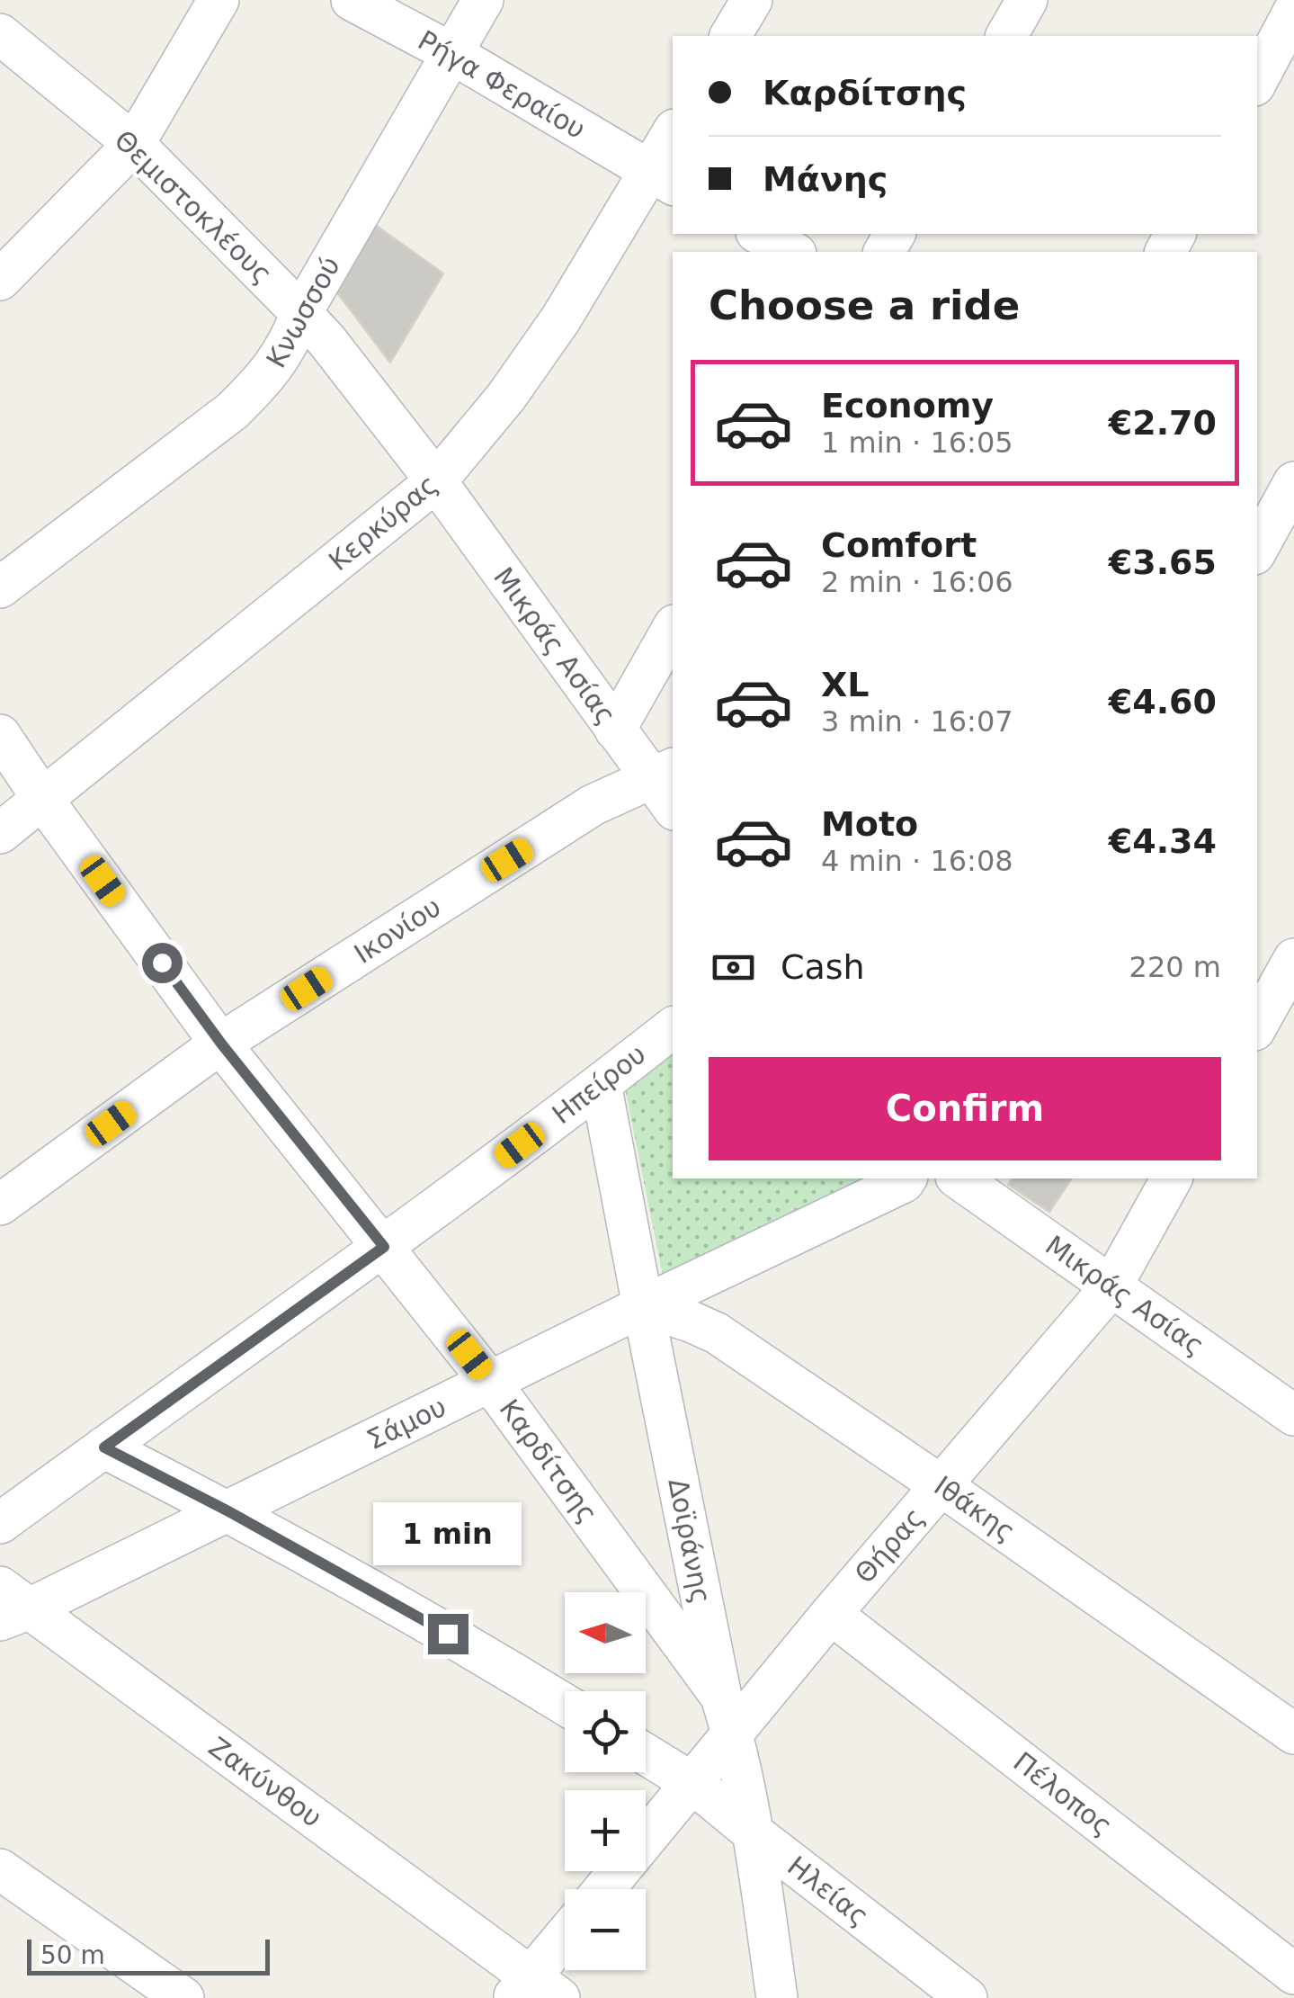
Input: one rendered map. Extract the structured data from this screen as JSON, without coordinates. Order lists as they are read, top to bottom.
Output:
{
  "streets": {
    "street": [
      "Ρήγα Φεραίου",
      "Θεμιστοκλέους",
      "Κνωσσού",
      "Κερκύρας",
      "Μικράς Ασίας",
      "Ικονίου",
      "Ηπείρου",
      "Σάμου",
      "Καρδίτσης",
      "Ιθάκης",
      "Δοϊράνης",
      "Θήρας",
      "Ζακύνθου",
      "Πέλοπος",
      "Ηλείας"
    ]
  },
  "crossings": [
    ["Ρήγα Φεραίου", "Κνωσσού"],
    ["Ρήγα Φεραίου", "Κερκύρας"],
    ["Θεμιστοκλέους", "Κνωσσού"],
    ["Θεμιστοκλέους", "Κερκύρας"],
    ["Θεμιστοκλέους", "Μικράς Ασίας"],
    ["Κερκύρας", "Μικράς Ασίας"],
    ["Κερκύρας", "Καρδίτσης"],
    ["Μικράς Ασίας", "Ικονίου"],
    ["Μικράς Ασίας", "Θήρας"],
    ["Ικονίου", "Καρδίτσης"],
    ["Ηπείρου", "Καρδίτσης"],
    ["Ηπείρου", "Δοϊράνης"],
    ["Σάμου", "Καρδίτσης"],
    ["Σάμου", "Ιθάκης"],
    ["Σάμου", "Δοϊράνης"],
    ["Σάμου", "Ζακύνθου"],
    ["Καρδίτσης", "Δοϊράνης"],
    ["Καρδίτσης", "Θήρας"],
    ["Ιθάκης", "Δοϊράνης"],
    ["Ιθάκης", "Θήρας"],
    ["Δοϊράνης", "Θήρας"],
    ["Δοϊράνης", "Ηλείας"],
    ["Θήρας", "Πέλοπος"],
    ["Θήρας", "Ηλείας"]
  ],
  "scale_bar": "50 m",
  "north": "left",
  "page": {
    "banner": ["Καρδίτσης", "Μάνης"],
    "heading": "Choose a ride",
    "list": [
      {
        "name": "Economy",
        "note": "1 min · 16:05",
        "value": "€2.70"
      },
      {
        "name": "Comfort",
        "note": "2 min · 16:06",
        "value": "€3.65"
      },
      {
        "name": "XL",
        "note": "3 min · 16:07",
        "value": "€4.60"
      },
      {
        "name": "Moto",
        "note": "4 min · 16:08",
        "value": "€4.34"
      }
    ],
    "pay": ["Cash", "220 m"],
    "buttons": "Confirm",
    "bubble": "1 min",
    "map_buttons": ["+", "−"],
    "scale": "50 m"
  }
}
